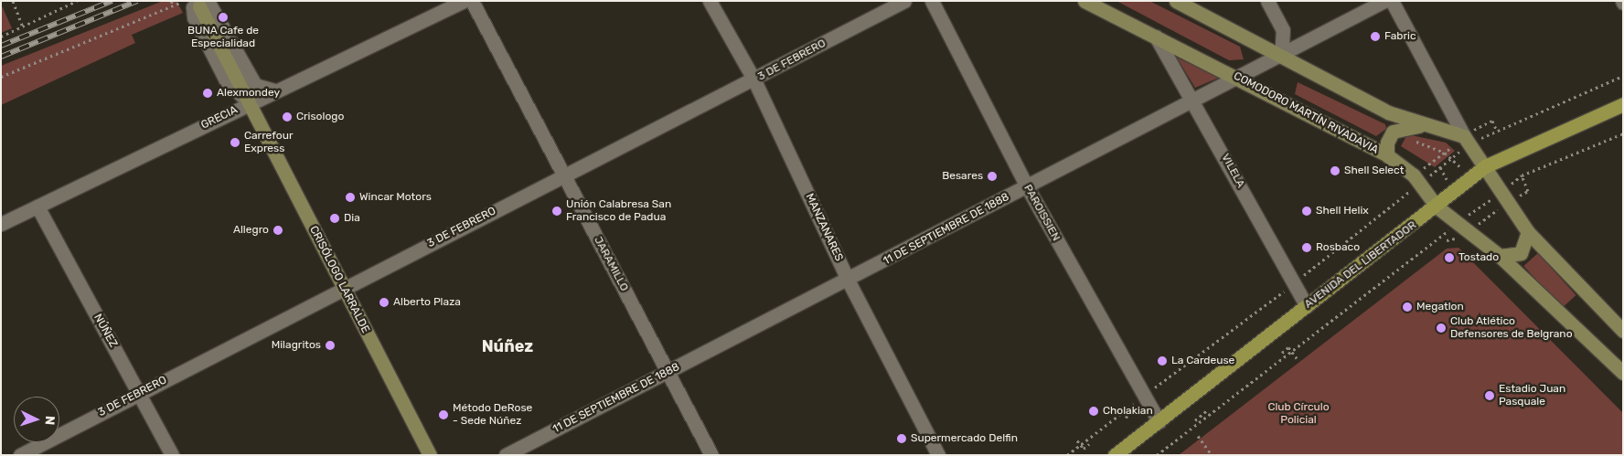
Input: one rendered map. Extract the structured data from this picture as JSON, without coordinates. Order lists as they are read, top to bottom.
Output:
{
  "streets": {
    "main road": ["AVENIDA DEL LIBERTADOR"],
    "street": [
      "3 DE FEBRERO",
      "COMODORO MARTÍN RIVADAVIA",
      "GRECIA",
      "VILELA",
      "PAROISSIEN",
      "MANZANARES",
      "11 DE SEPTIEMBRE DE 1888",
      "JARAMILLO",
      "CRISÓLOGO LARRALDE",
      "NÚÑEZ"
    ]
  },
  "crossings": [
    ["3 DE FEBRERO", "MANZANARES"],
    ["3 DE FEBRERO", "JARAMILLO"],
    ["3 DE FEBRERO", "CRISÓLOGO LARRALDE"],
    ["3 DE FEBRERO", "NÚÑEZ"],
    ["COMODORO MARTÍN RIVADAVIA", "VILELA"],
    ["COMODORO MARTÍN RIVADAVIA", "11 DE SEPTIEMBRE DE 1888"],
    ["COMODORO MARTÍN RIVADAVIA", "AVENIDA DEL LIBERTADOR"],
    ["GRECIA", "CRISÓLOGO LARRALDE"],
    ["GRECIA", "NÚÑEZ"],
    ["VILELA", "11 DE SEPTIEMBRE DE 1888"],
    ["VILELA", "AVENIDA DEL LIBERTADOR"],
    ["PAROISSIEN", "11 DE SEPTIEMBRE DE 1888"],
    ["PAROISSIEN", "AVENIDA DEL LIBERTADOR"],
    ["MANZANARES", "11 DE SEPTIEMBRE DE 1888"],
    ["11 DE SEPTIEMBRE DE 1888", "JARAMILLO"]
  ],
  "districts": ["Núñez"],
  "parks": ["Club Círculo Policial"],
  "places": [
    "BUNA Cafe de Especialidad",
    "Fabric",
    "Alexmondey",
    "Crisologo",
    "Carrefour Express",
    "Shell Select",
    "Besares",
    "Wincar Motors",
    "Unión Calabresa San Francisco de Padua",
    "Shell Helix",
    "Dia",
    "Allegro",
    "Rosbaco",
    "Tostado",
    "Alberto Plaza",
    "Megatlon",
    "Club Atlético Defensores de Belgrano",
    "Milagritos",
    "La Cardeuse",
    "Estadio Juan Pasquale",
    "Cholakian",
    "Método DeRose - Sede Núñez",
    "Supermercado Delfin"
  ],
  "north": "right"
}
